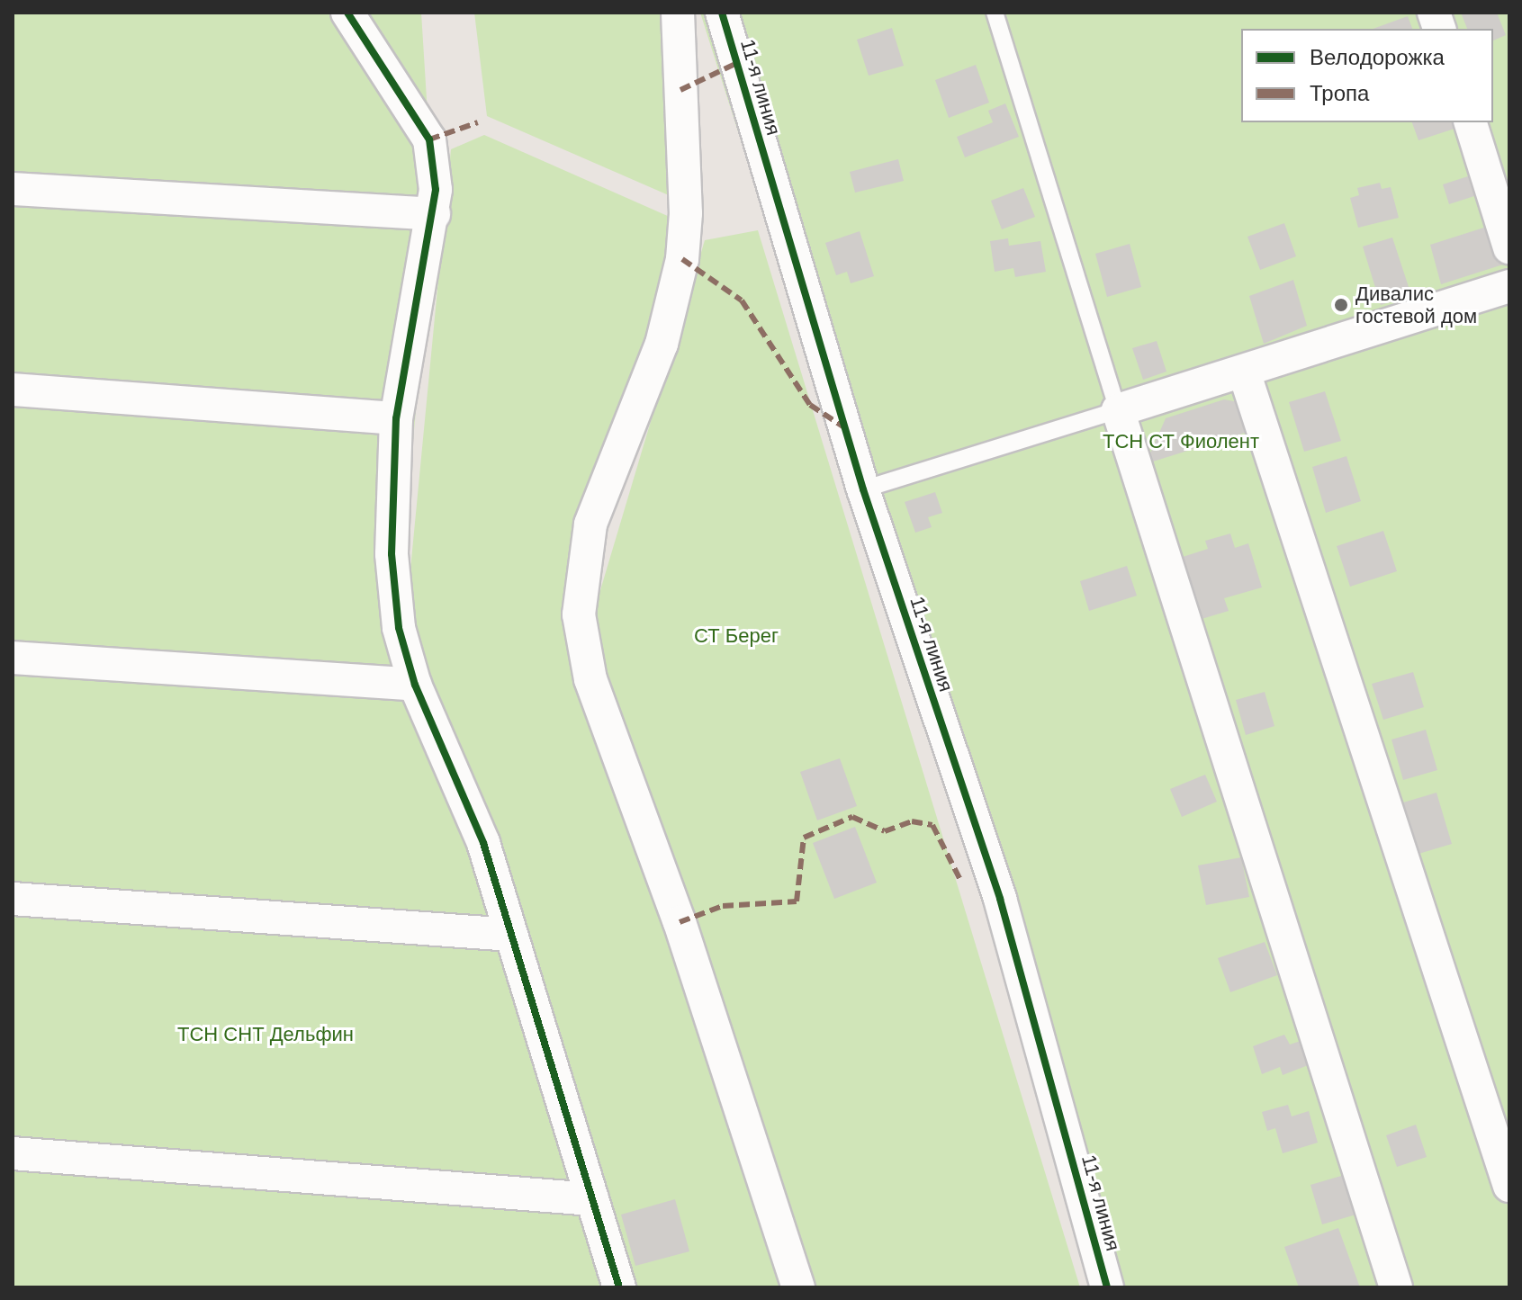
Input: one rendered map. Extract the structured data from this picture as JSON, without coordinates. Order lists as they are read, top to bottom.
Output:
{
  "streets": {
    "street": ["11-я линия"]
  },
  "parks": ["ТСН СТ Фиолент", "СТ Берег", "ТСН СНТ Дельфин"],
  "places": ["Дивалис гостевой дом"],
  "legend": ["Велодорожка", "Тропа"]
}
